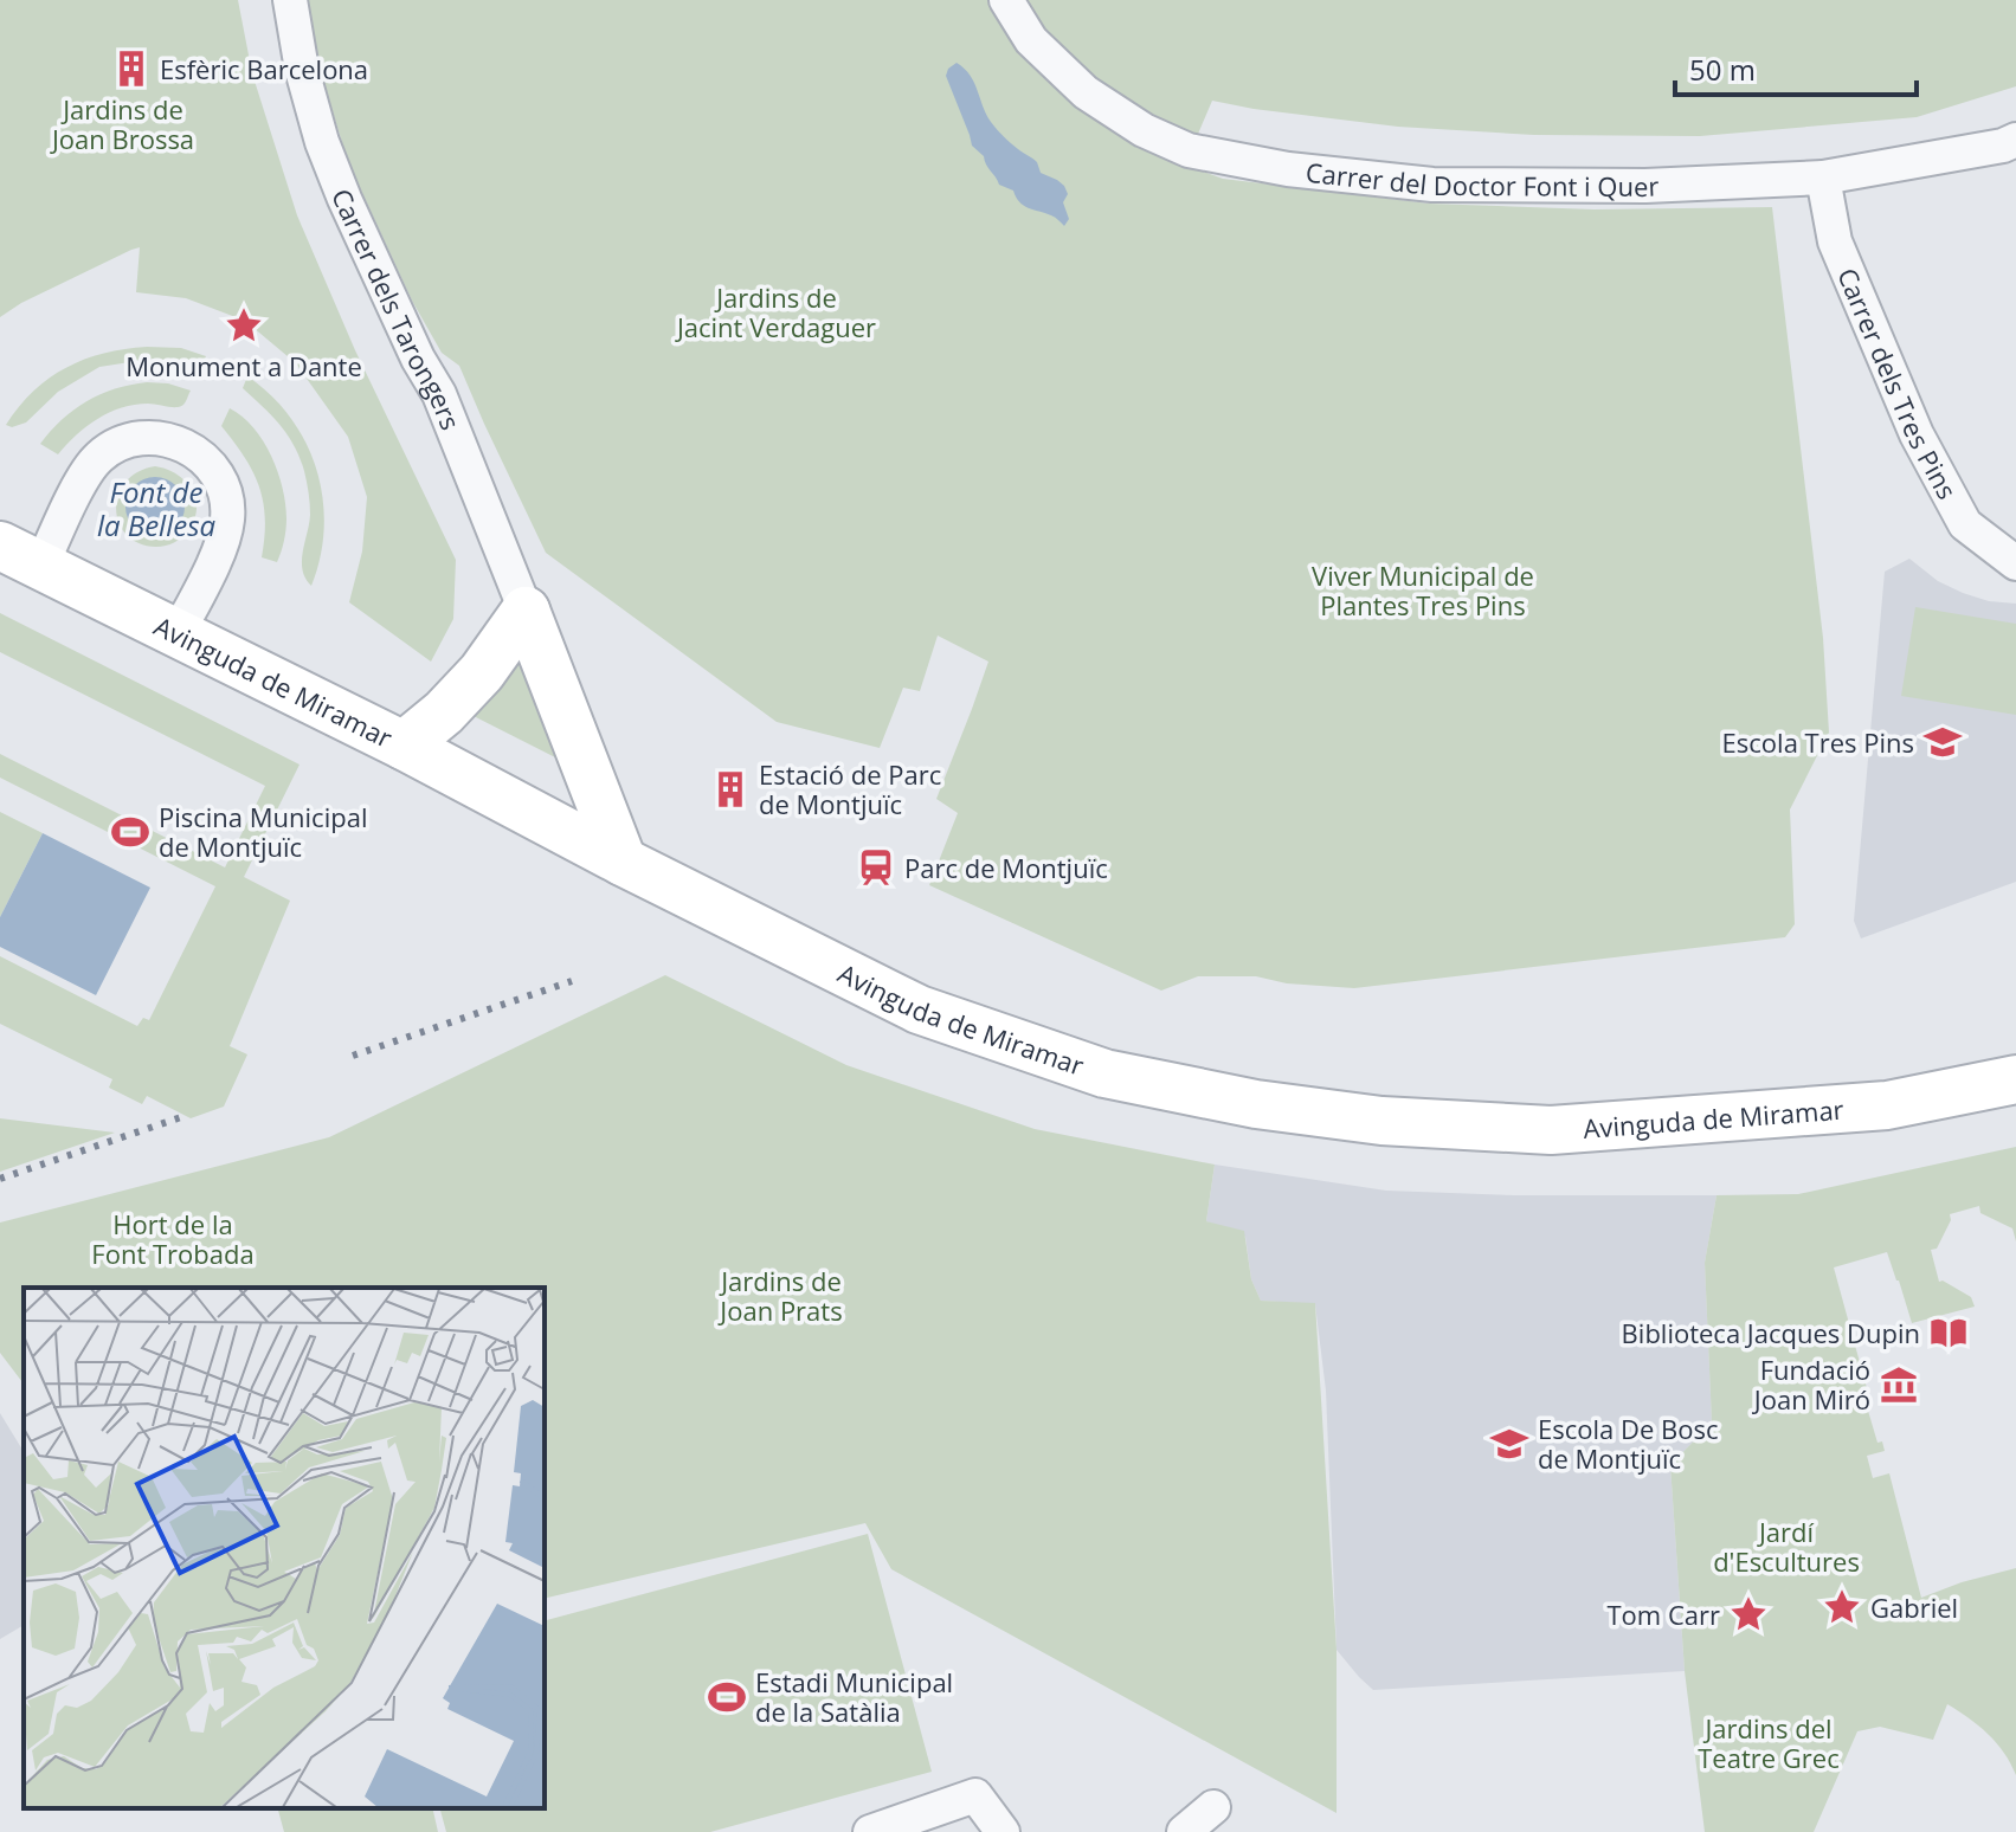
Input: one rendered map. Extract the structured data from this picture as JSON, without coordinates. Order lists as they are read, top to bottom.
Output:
{
  "streets": {
    "street": [
      "Carrer del Doctor Font i Quer",
      "Carrer dels Tarongers",
      "Carrer dels Tres Pins",
      "Avinguda de Miramar"
    ]
  },
  "crossings": [
    ["Carrer del Doctor Font i Quer", "Carrer dels Tres Pins"]
  ],
  "water": ["Font de la Bellesa"],
  "parks": [
    "Jardins de Joan Brossa",
    "Jardins de Jacint Verdaguer",
    "Viver Municipal de Plantes Tres Pins",
    "Hort de la Font Trobada",
    "Jardins de Joan Prats",
    "Jardí d'Escultures",
    "Jardins del Teatre Grec"
  ],
  "places": {
    "building": ["Esfèric Barcelona", "Estació de Parc de Montjuïc"],
    "place": ["Monument a Dante", "Gabriel", "Tom Carr"],
    "school or university": ["Escola Tres Pins", "Escola De Bosc de Montjuïc"],
    "sports": ["Piscina Municipal de Montjuïc", "Estadi Municipal de la Satàlia"],
    "station": ["Parc de Montjuïc"],
    "library": ["Biblioteca Jacques Dupin"],
    "museum": ["Fundació Joan Miró"]
  },
  "scale_bar": "50 m"
}
